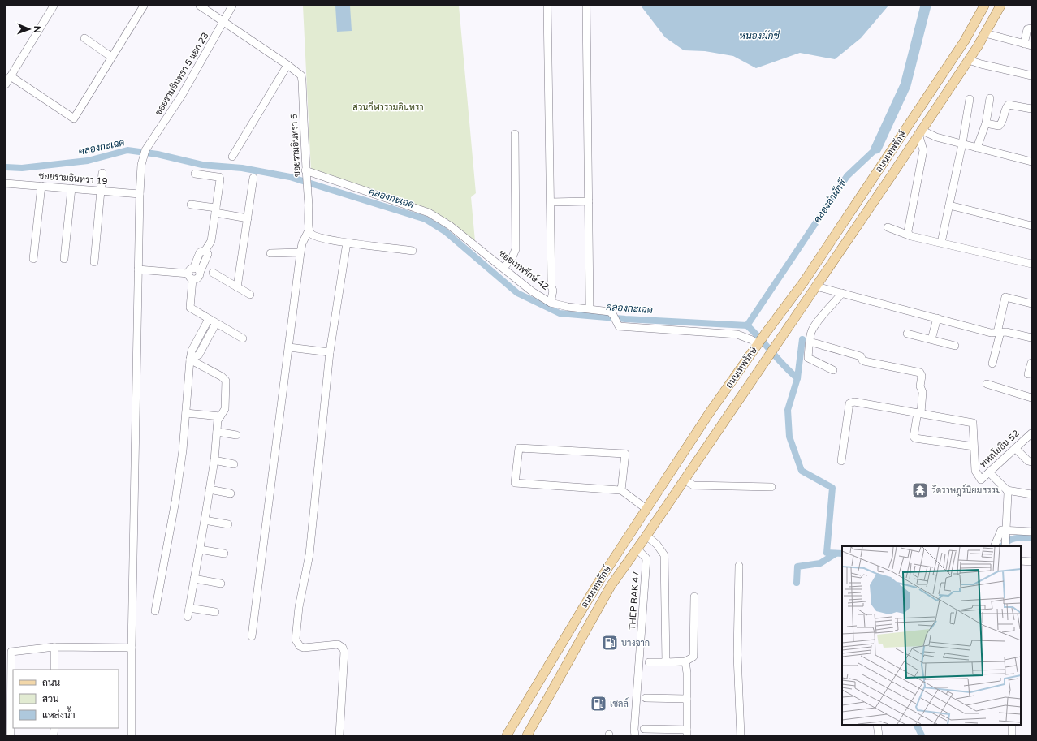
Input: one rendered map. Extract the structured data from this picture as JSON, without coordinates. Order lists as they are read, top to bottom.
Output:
{
  "streets": {
    "main road": ["ถนนเทพรักษ์"],
    "street": [
      "ซอยรามอินทรา 5 แยก 23",
      "ซอยรามอินทรา 5",
      "ซอยรามอินทรา 19",
      "ซอยเทพรักษ์ 42",
      "พหลโยธิน 52",
      "THEP RAK 47"
    ]
  },
  "crossings": [
    ["ซอยรามอินทรา 5 แยก 23", "ซอยรามอินทรา 5"],
    ["ซอยรามอินทรา 5 แยก 23", "ซอยรามอินทรา 19"],
    ["ซอยรามอินทรา 5", "ซอยเทพรักษ์ 42"],
    ["ถนนเทพรักษ์", "ซอยเทพรักษ์ 42"],
    ["ถนนเทพรักษ์", "THEP RAK 47"]
  ],
  "water": ["หนองผักชี", "คลองกะเฉด", "คลองลำผักชี"],
  "parks": ["สวนกีฬารามอินทรา"],
  "places": {
    "temple": ["วัดราษฎร์นิยมธรรม"],
    "fuel station": ["บางจาก", "เชลล์"]
  },
  "legend": ["ถนน", "สวน", "แหล่งน้ำ"],
  "north": "right"
}
